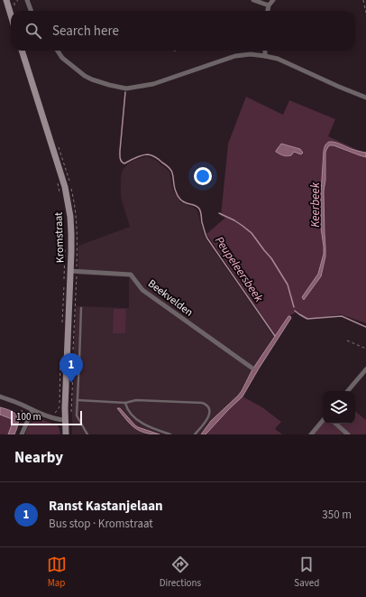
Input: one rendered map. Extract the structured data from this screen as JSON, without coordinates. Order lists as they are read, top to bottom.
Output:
{
  "streets": {
    "main road": ["Kromstraat"],
    "street": ["Beekvelden"]
  },
  "crossings": [
    ["Kromstraat", "Beekvelden"]
  ],
  "water": ["Keerbeek", "Peupeleersbeek"],
  "scale_bar": "100 m",
  "page": {
    "search": "Search here",
    "pins": "1",
    "scale": "100 m",
    "heading": "Nearby",
    "list": [
      {
        "mark": "1",
        "name": "Ranst Kastanjelaan",
        "note": "Bus stop · Kromstraat",
        "value": "350 m"
      }
    ],
    "nav": ["Map", "Directions", "Saved"]
  }
}
